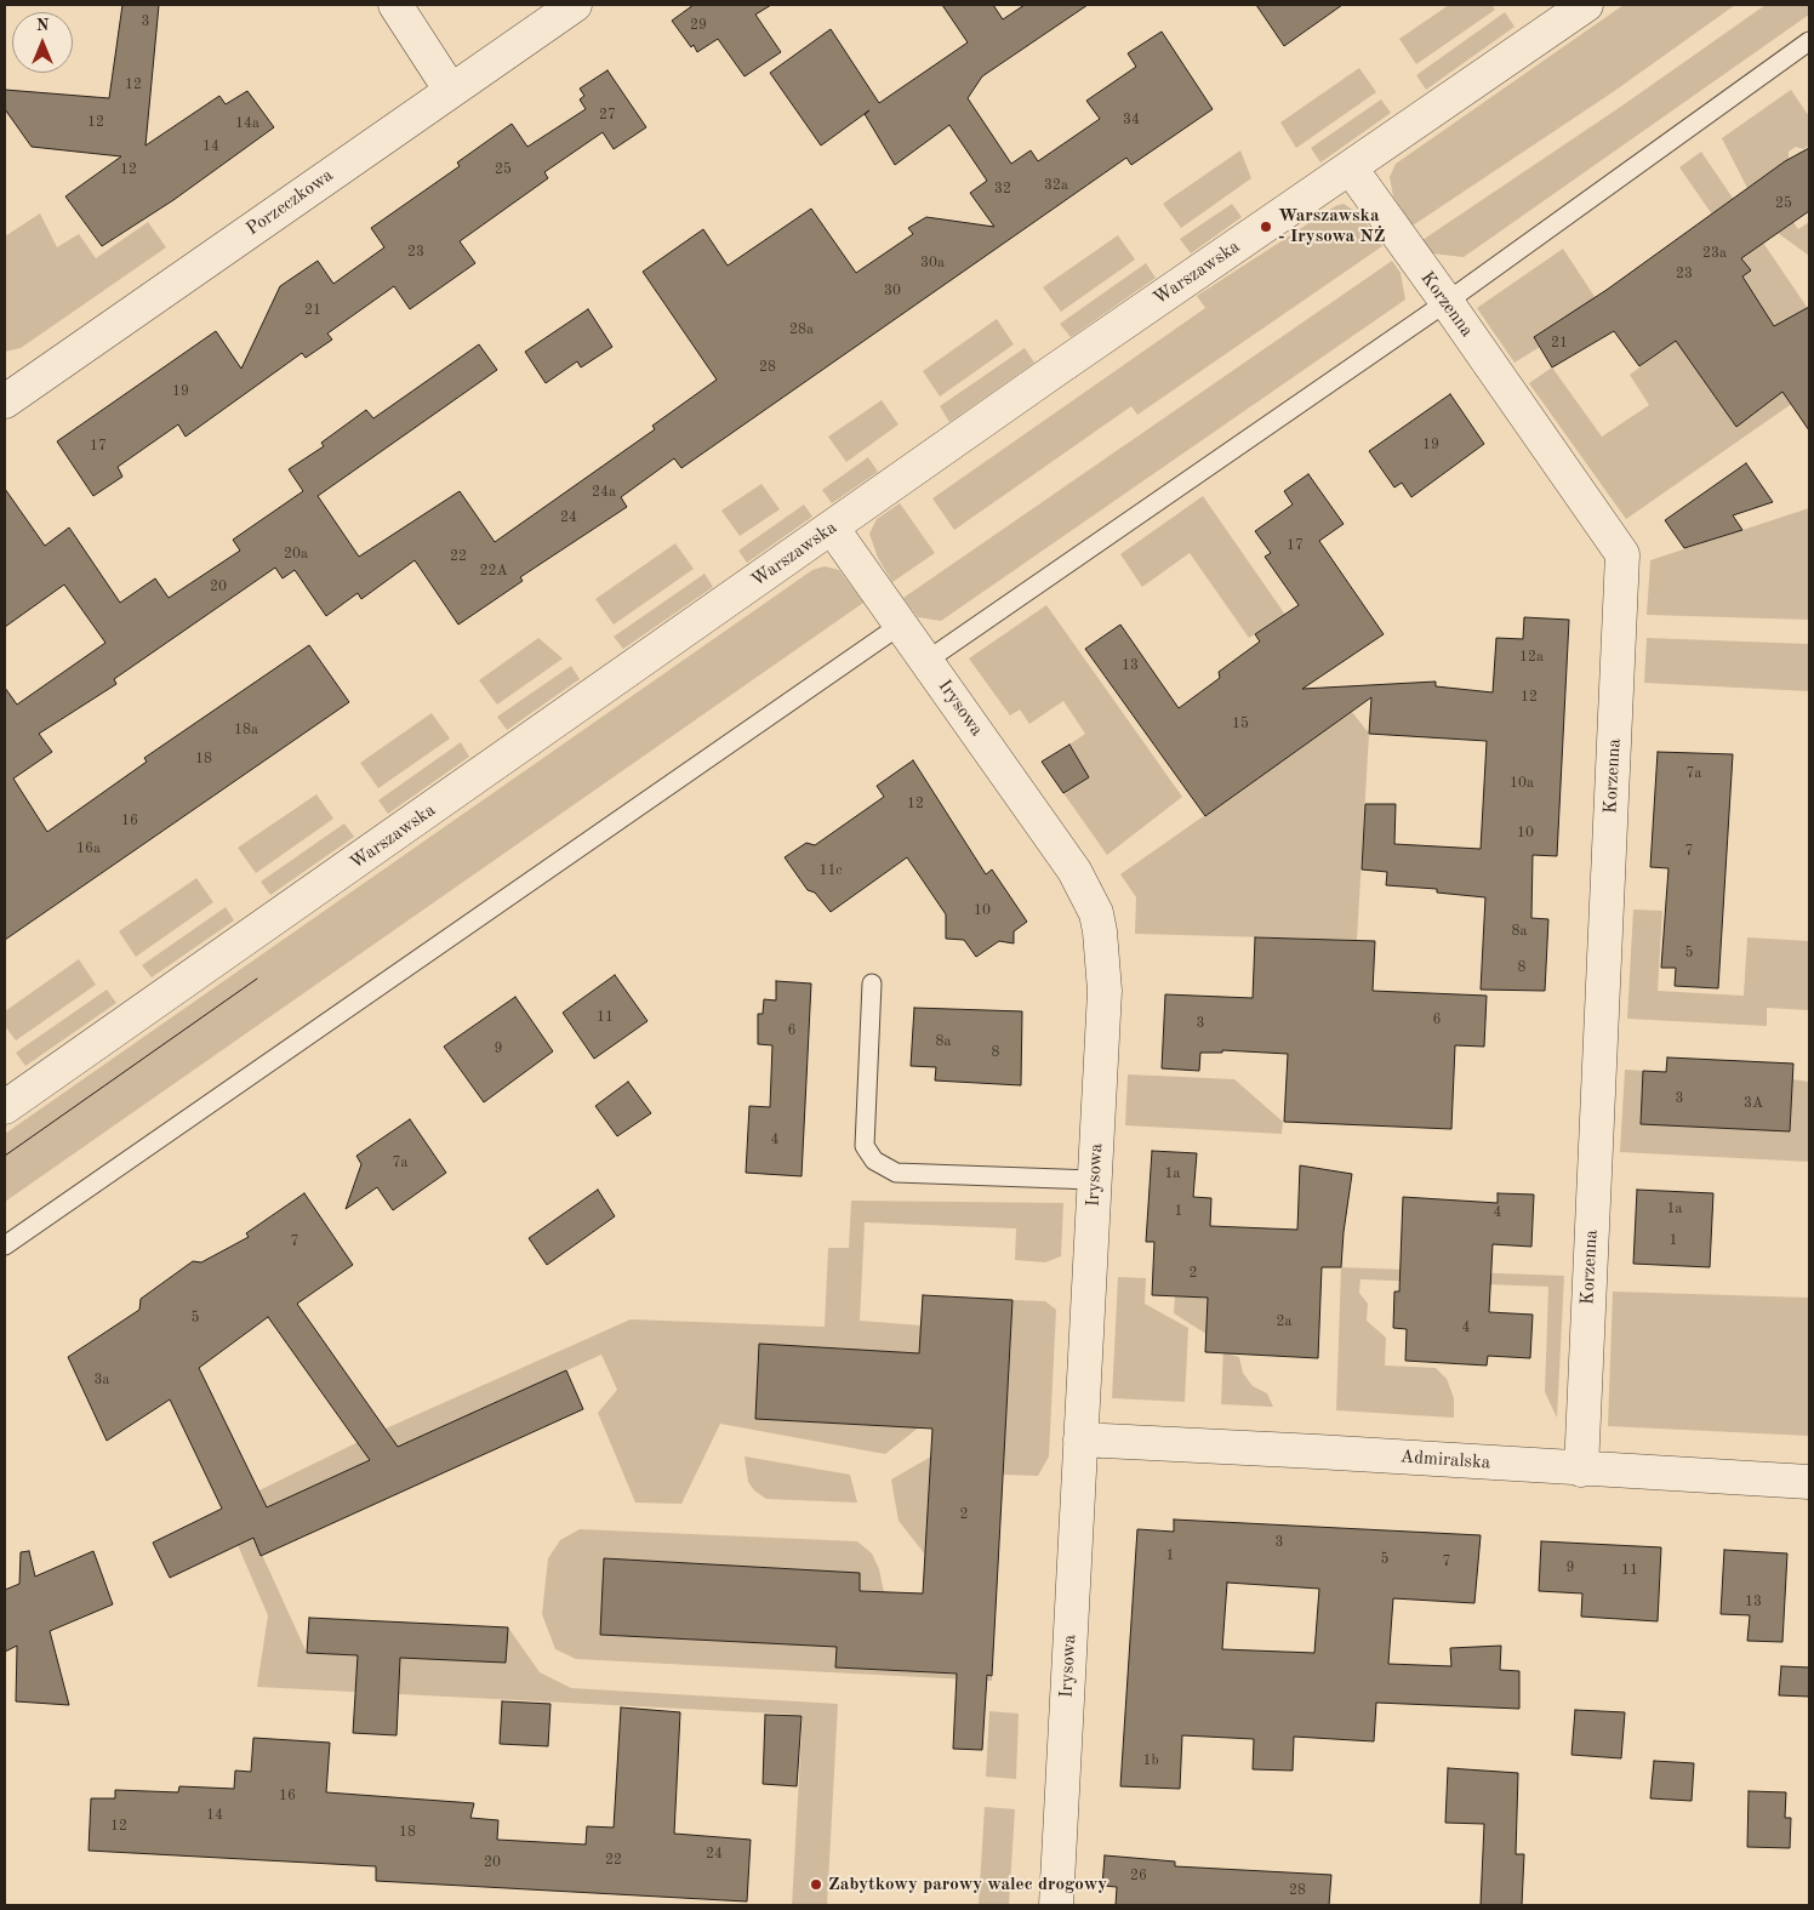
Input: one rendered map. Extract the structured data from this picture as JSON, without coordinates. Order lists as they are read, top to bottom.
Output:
{
  "streets": {
    "street": [
      "Porzeczkowa",
      "Warszawska",
      "Korzenna",
      "Irysowa",
      "Admiralska"
    ]
  },
  "crossings": [
    ["Warszawska", "Korzenna"],
    ["Warszawska", "Irysowa"],
    ["Korzenna", "Admiralska"],
    ["Irysowa", "Admiralska"]
  ],
  "places": ["Warszawska - Irysowa NŻ", "Zabytkowy parowy walec drogowy"],
  "house_numbers": [
    "3",
    "29",
    "12",
    "27",
    "34",
    "12",
    "14a",
    "14",
    "12",
    "25",
    "32a",
    "32",
    "25",
    "23",
    "23a",
    "30a",
    "23",
    "30",
    "21",
    "28a",
    "21",
    "28",
    "19",
    "19",
    "17",
    "24a",
    "24",
    "17",
    "20a",
    "22",
    "22A",
    "20",
    "12a",
    "13",
    "12",
    "15",
    "18a",
    "18",
    "7a",
    "10a",
    "12",
    "16",
    "10",
    "16a",
    "7",
    "11c",
    "10",
    "8a",
    "5",
    "8",
    "11",
    "6",
    "3",
    "6",
    "8a",
    "9",
    "8",
    "3",
    "3A",
    "4",
    "7a",
    "1a",
    "1a",
    "1",
    "4",
    "1",
    "7",
    "2",
    "5",
    "2a",
    "4",
    "3a",
    "2",
    "3",
    "1",
    "5",
    "7",
    "9",
    "11",
    "13",
    "1b",
    "16",
    "14",
    "12",
    "18",
    "24",
    "22",
    "20",
    "26",
    "28"
  ],
  "north": "top"
}
